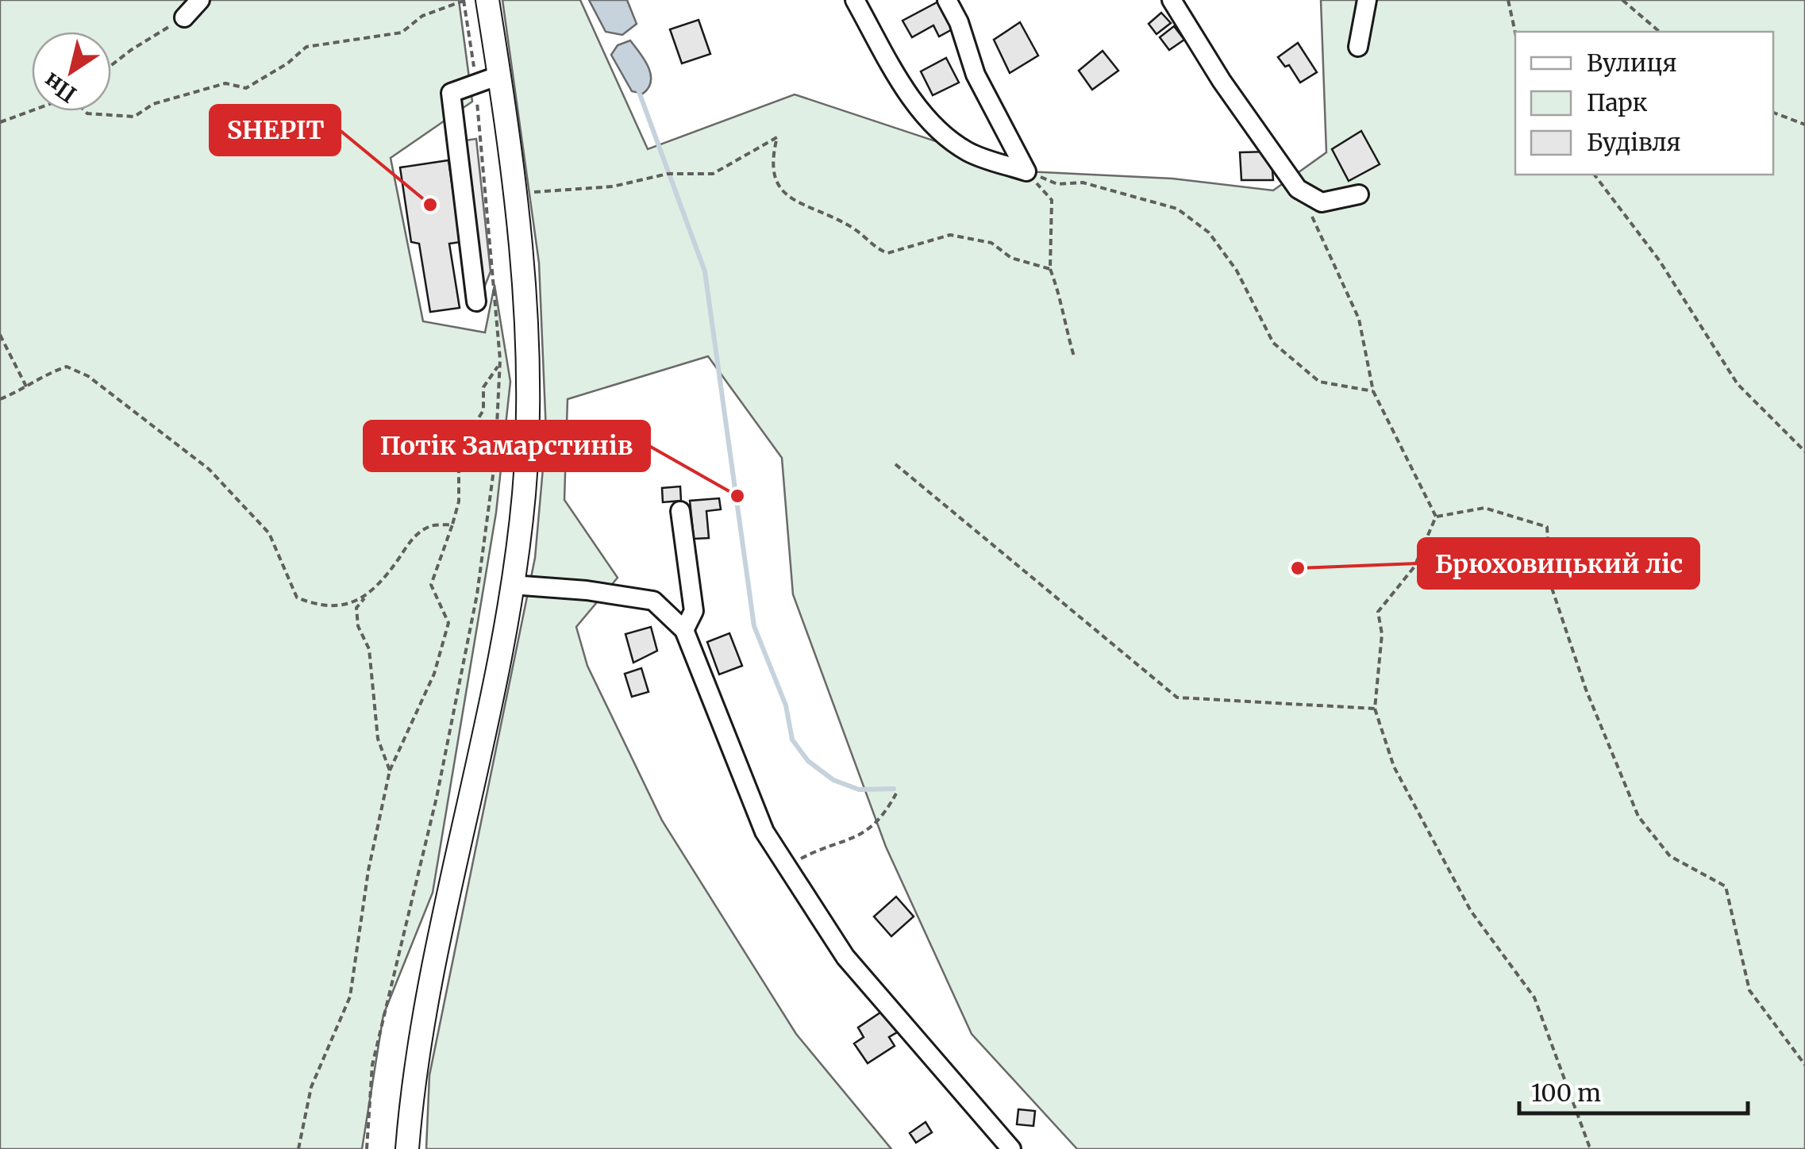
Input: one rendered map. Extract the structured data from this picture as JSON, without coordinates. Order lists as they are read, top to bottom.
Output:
{
  "places": ["SHEPIT", "Потік Замарстинів", "Брюховицький ліс"],
  "legend": ["Вулиця", "Парк", "Будівля"],
  "scale_bar": "100 m",
  "north": "bottom left"
}
